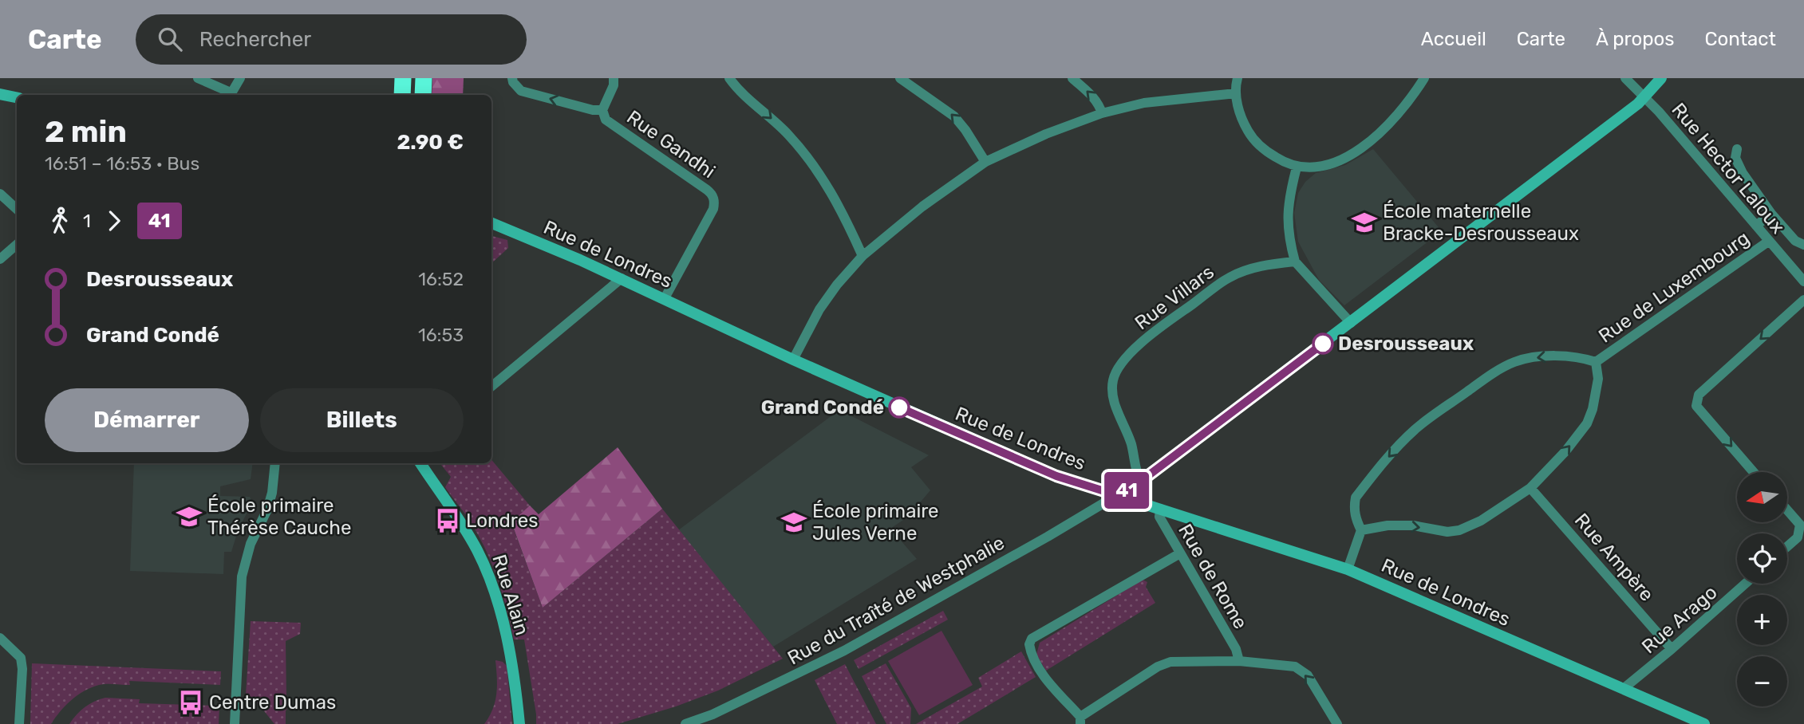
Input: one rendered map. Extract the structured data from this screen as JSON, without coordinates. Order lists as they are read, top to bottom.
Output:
{
  "streets": {
    "street": [
      "Rue Gandhi",
      "Rue Hector Laloux",
      "Rue de Londres",
      "Rue de Luxembourg",
      "Rue Villars",
      "Rue Ampère",
      "Rue de Rome",
      "Rue Alain",
      "Rue du Traîté de Westphalie",
      "Rue Arago"
    ]
  },
  "crossings": [
    ["Rue Gandhi", "Rue de Londres"],
    ["Rue Hector Laloux", "Rue de Luxembourg"],
    ["Rue de Londres", "Rue de Rome"],
    ["Rue de Londres", "Rue du Traîté de Westphalie"],
    ["Rue de Londres", "Rue Arago"],
    ["Rue de Luxembourg", "Rue Ampère"],
    ["Rue Ampère", "Rue Arago"]
  ],
  "one_way": ["Rue de Luxembourg"],
  "places": {
    "school or university": ["École maternelle Bracke-Desrousseaux", "École primaire Thérèse Cauche", "École primaire Jules Verne"],
    "other": ["Desrousseaux", "Grand Condé"],
    "bus stop": ["Londres", "Centre Dumas"]
  },
  "lines": ["bus line 41"],
  "north": "left",
  "page": {
    "header": "Carte",
    "search": "Rechercher",
    "nav": [
      "Accueil",
      "Carte",
      "À propos",
      "Contact"
    ],
    "on_map": "41",
    "heading": ["2 min", "16:51 – 16:53 · Bus", "2.90 €"],
    "legs": ["1", "41"],
    "list": [
      {
        "name": "Desrousseaux",
        "value": "16:52"
      },
      {
        "name": "Grand Condé",
        "value": "16:53"
      }
    ],
    "buttons": ["Démarrer", "Billets"],
    "map_buttons": ["+", "−"]
  }
}
